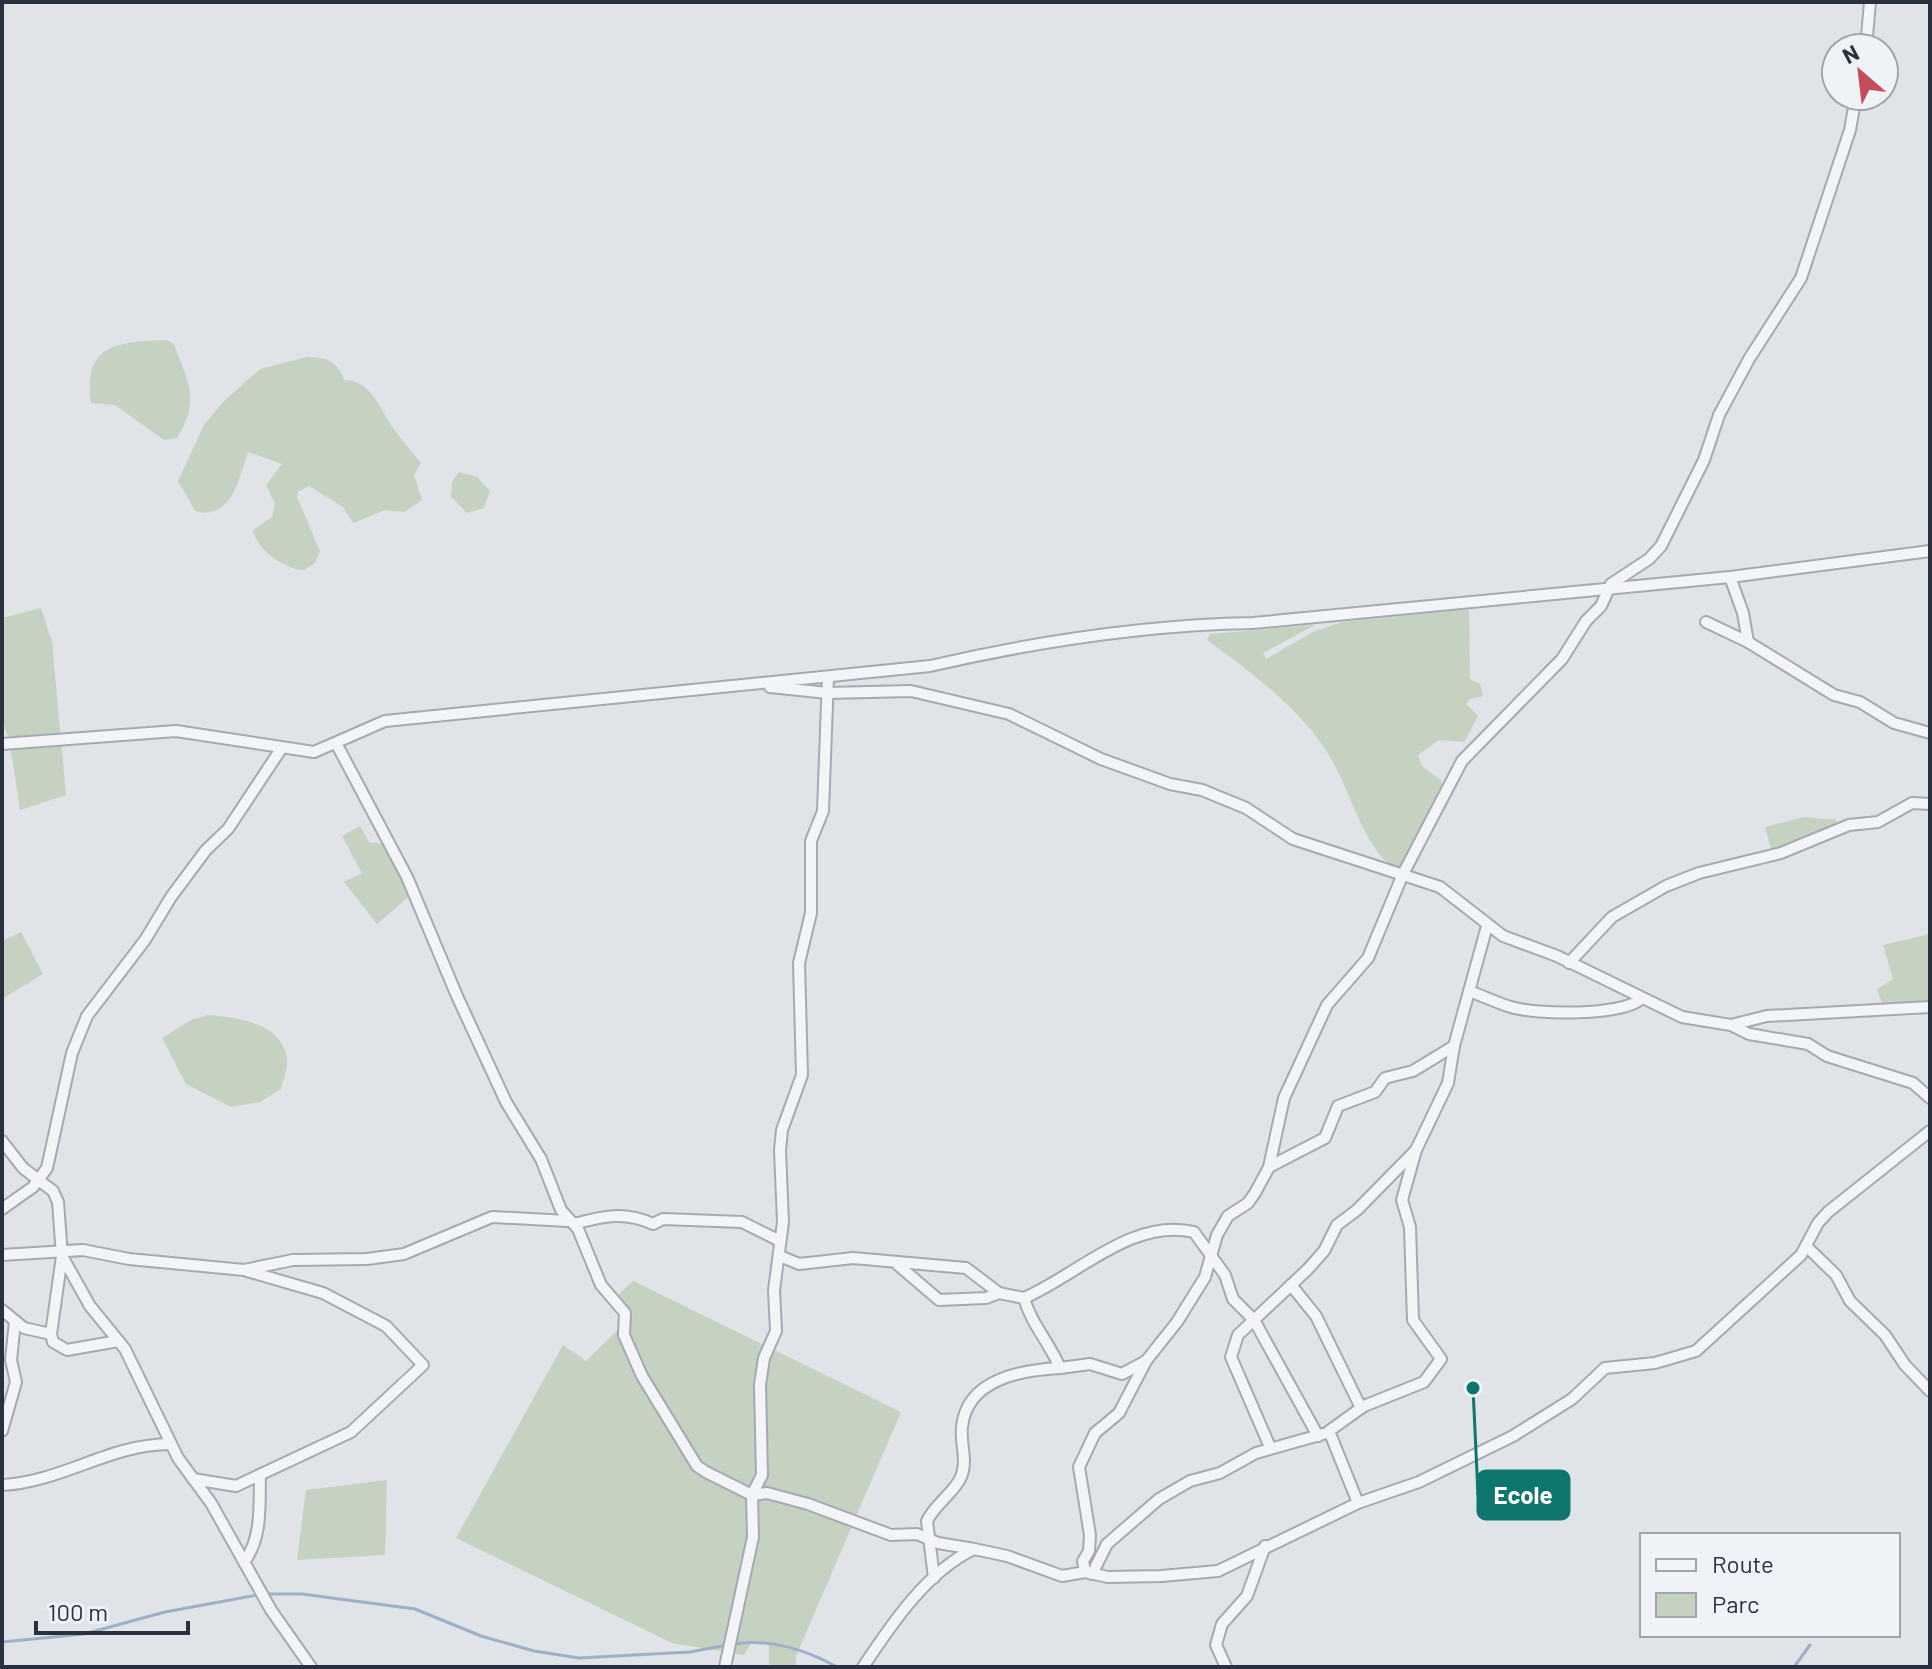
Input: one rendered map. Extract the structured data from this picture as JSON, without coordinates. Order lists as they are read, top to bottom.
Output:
{
  "places": ["Ecole"],
  "legend": ["Route", "Parc"],
  "scale_bar": "100 m",
  "north": "top left"
}
